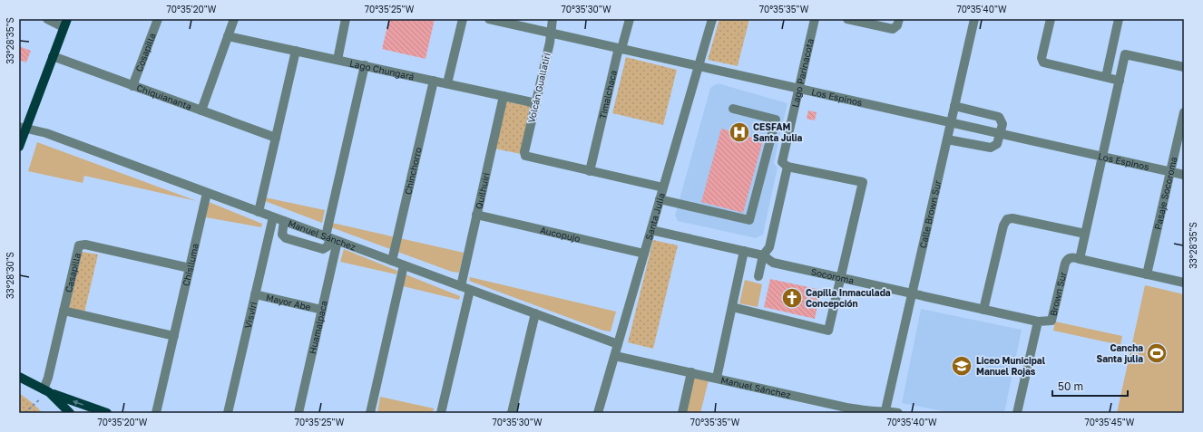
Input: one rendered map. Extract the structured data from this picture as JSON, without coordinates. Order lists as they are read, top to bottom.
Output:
{
  "streets": {
    "street": [
      "Cosapilla",
      "Lago Chungará",
      "Lago Parinacota",
      "Volcán Guallatiri",
      "Timalchaca",
      "Chiquiananta",
      "Los Espinos",
      "Chinchorro",
      "Quilhuiri",
      "Pasaje Socoroma",
      "Calle Brown Sur",
      "Santa Julia",
      "Aucopujo",
      "Manuel Sánchez",
      "Chislluma",
      "Casapilla",
      "Socoroma",
      "Brown Sur",
      "Mayor Abe",
      "Visviri",
      "Huamalpaca"
    ]
  },
  "crossings": [
    ["Cosapilla", "Chiquiananta"],
    ["Lago Chungará", "Volcán Guallatiri"],
    ["Lago Chungará", "Chinchorro"],
    ["Lago Chungará", "Quilhuiri"],
    ["Lago Chungará", "Huamalpaca"],
    ["Lago Parinacota", "Los Espinos"],
    ["Lago Parinacota", "Socoroma"],
    ["Volcán Guallatiri", "Timalchaca"],
    ["Volcán Guallatiri", "Los Espinos"],
    ["Timalchaca", "Los Espinos"],
    ["Los Espinos", "Pasaje Socoroma"],
    ["Los Espinos", "Calle Brown Sur"],
    ["Los Espinos", "Santa Julia"],
    ["Chinchorro", "Manuel Sánchez"],
    ["Quilhuiri", "Aucopujo"],
    ["Quilhuiri", "Manuel Sánchez"],
    ["Calle Brown Sur", "Manuel Sánchez"],
    ["Calle Brown Sur", "Socoroma"],
    ["Santa Julia", "Aucopujo"],
    ["Santa Julia", "Manuel Sánchez"],
    ["Santa Julia", "Socoroma"],
    ["Manuel Sánchez", "Chislluma"],
    ["Manuel Sánchez", "Visviri"],
    ["Manuel Sánchez", "Huamalpaca"],
    ["Chislluma", "Casapilla"],
    ["Socoroma", "Brown Sur"],
    ["Mayor Abe", "Visviri"],
    ["Mayor Abe", "Huamalpaca"]
  ],
  "places": {
    "hospital": ["CESFAM Santa Julia"],
    "church": ["Capilla Inmaculada Concepción"],
    "sports": ["Cancha Santa julia"],
    "school or university": ["Liceo Municipal Manuel Rojas"]
  },
  "scale_bar": "50 m",
  "coordinates": [
    "70°35'20\"W",
    "70°35'25\"W",
    "70°35'30\"W",
    "70°35'35\"W",
    "70°35'40\"W",
    "33°28'35\"S",
    "33°28'30\"S",
    "70°35'45\"W"
  ]
}
